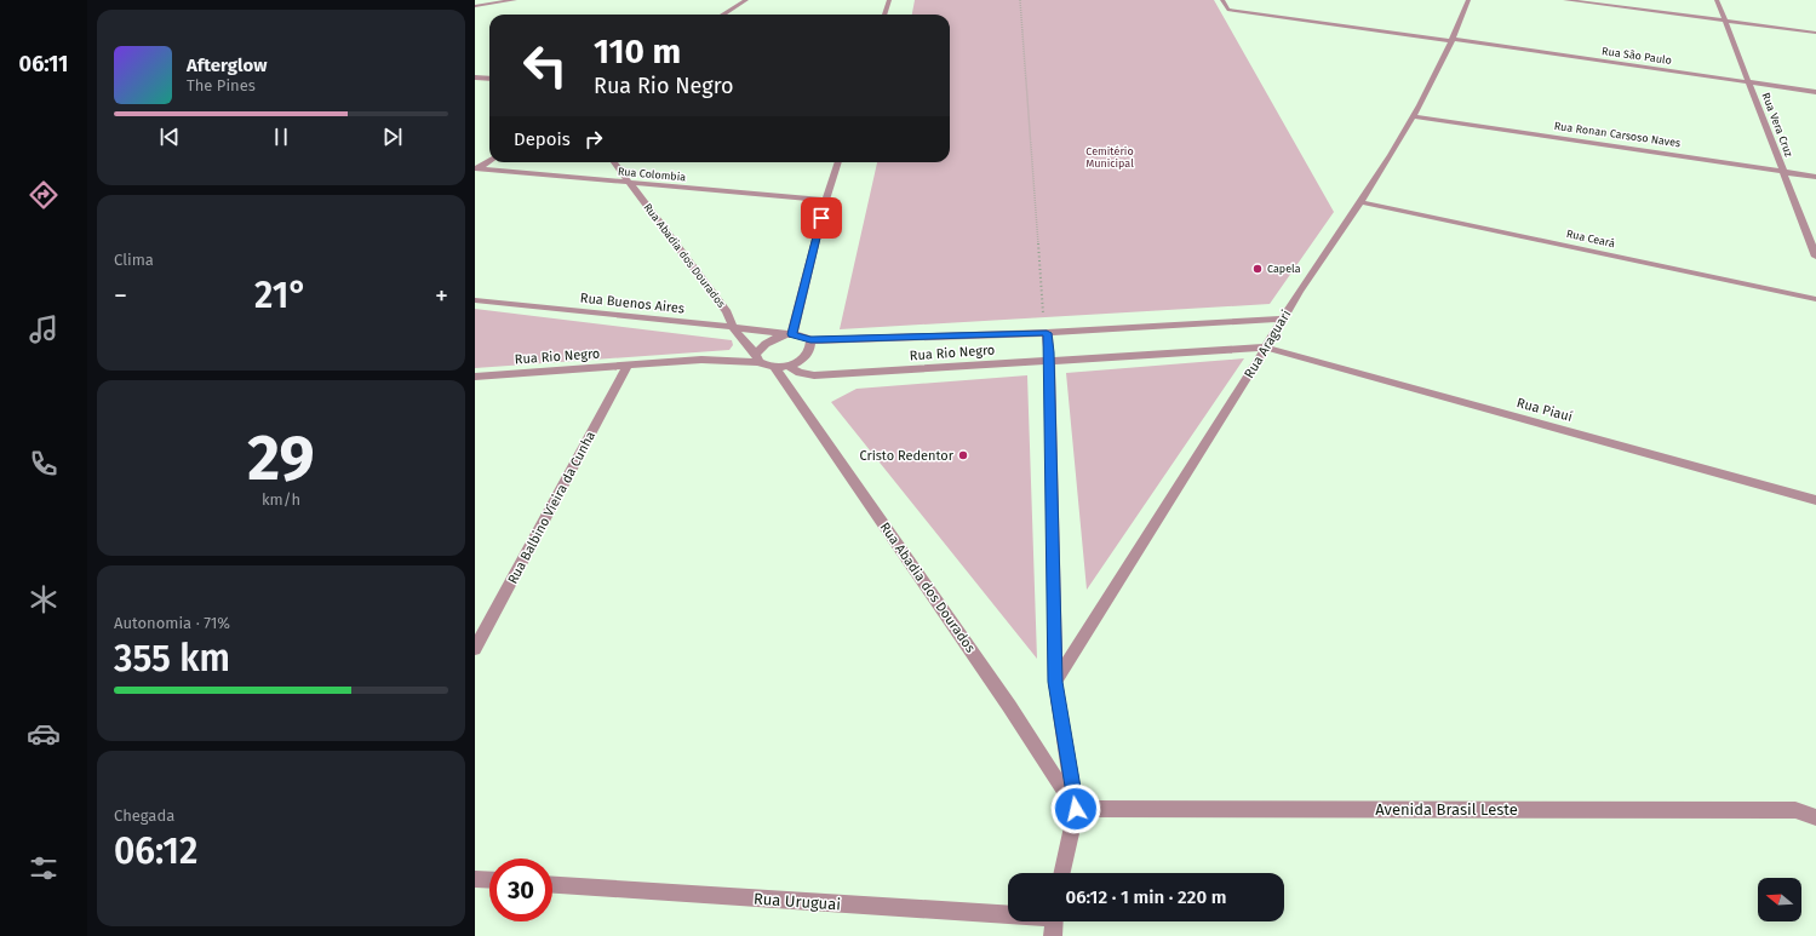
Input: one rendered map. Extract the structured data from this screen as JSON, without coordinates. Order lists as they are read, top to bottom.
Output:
{
  "streets": {
    "street": [
      "Rua São Paulo",
      "Rua Vera Cruz",
      "Rua Ronan Carsoso Naves",
      "Rua Colombia",
      "Rua Ceará",
      "Rua Abadia dos Dourados",
      "Rua Buenos Aires",
      "Rua Araguari",
      "Rua Rio Negro",
      "Rua Piauí",
      "Rua Balbino Vieira da Cunha",
      "Avenida Brasil Leste",
      "Rua Uruguai"
    ]
  },
  "crossings": [
    ["Rua São Paulo", "Rua Vera Cruz"],
    ["Rua São Paulo", "Rua Araguari"],
    ["Rua Vera Cruz", "Rua Ronan Carsoso Naves"],
    ["Rua Ronan Carsoso Naves", "Rua Araguari"],
    ["Rua Colombia", "Rua Abadia dos Dourados"],
    ["Rua Ceará", "Rua Araguari"],
    ["Rua Abadia dos Dourados", "Rua Buenos Aires"],
    ["Rua Abadia dos Dourados", "Rua Rio Negro"],
    ["Rua Abadia dos Dourados", "Avenida Brasil Leste"],
    ["Rua Buenos Aires", "Rua Rio Negro"],
    ["Rua Araguari", "Rua Rio Negro"],
    ["Rua Araguari", "Rua Piauí"],
    ["Rua Rio Negro", "Rua Piauí"],
    ["Rua Rio Negro", "Rua Balbino Vieira da Cunha"]
  ],
  "parks": ["Cemitério Municipal"],
  "places": ["Capela", "Cristo Redentor"],
  "north": "left",
  "page": {
    "tabs": "06:11",
    "turn": ["110 m", "Rua Rio Negro"],
    "song": ["Afterglow", "The Pines"],
    "then": "Depois",
    "tile": [
      "Clima",
      ["29", "km/h"],
      ["Autonomia · 71%", "355 km"],
      ["Chegada", "06:12"]
    ],
    "heat": ["−", "21°", "+"],
    "limit": "30",
    "trip": "06:12 · 1 min · 220 m"
  }
}
